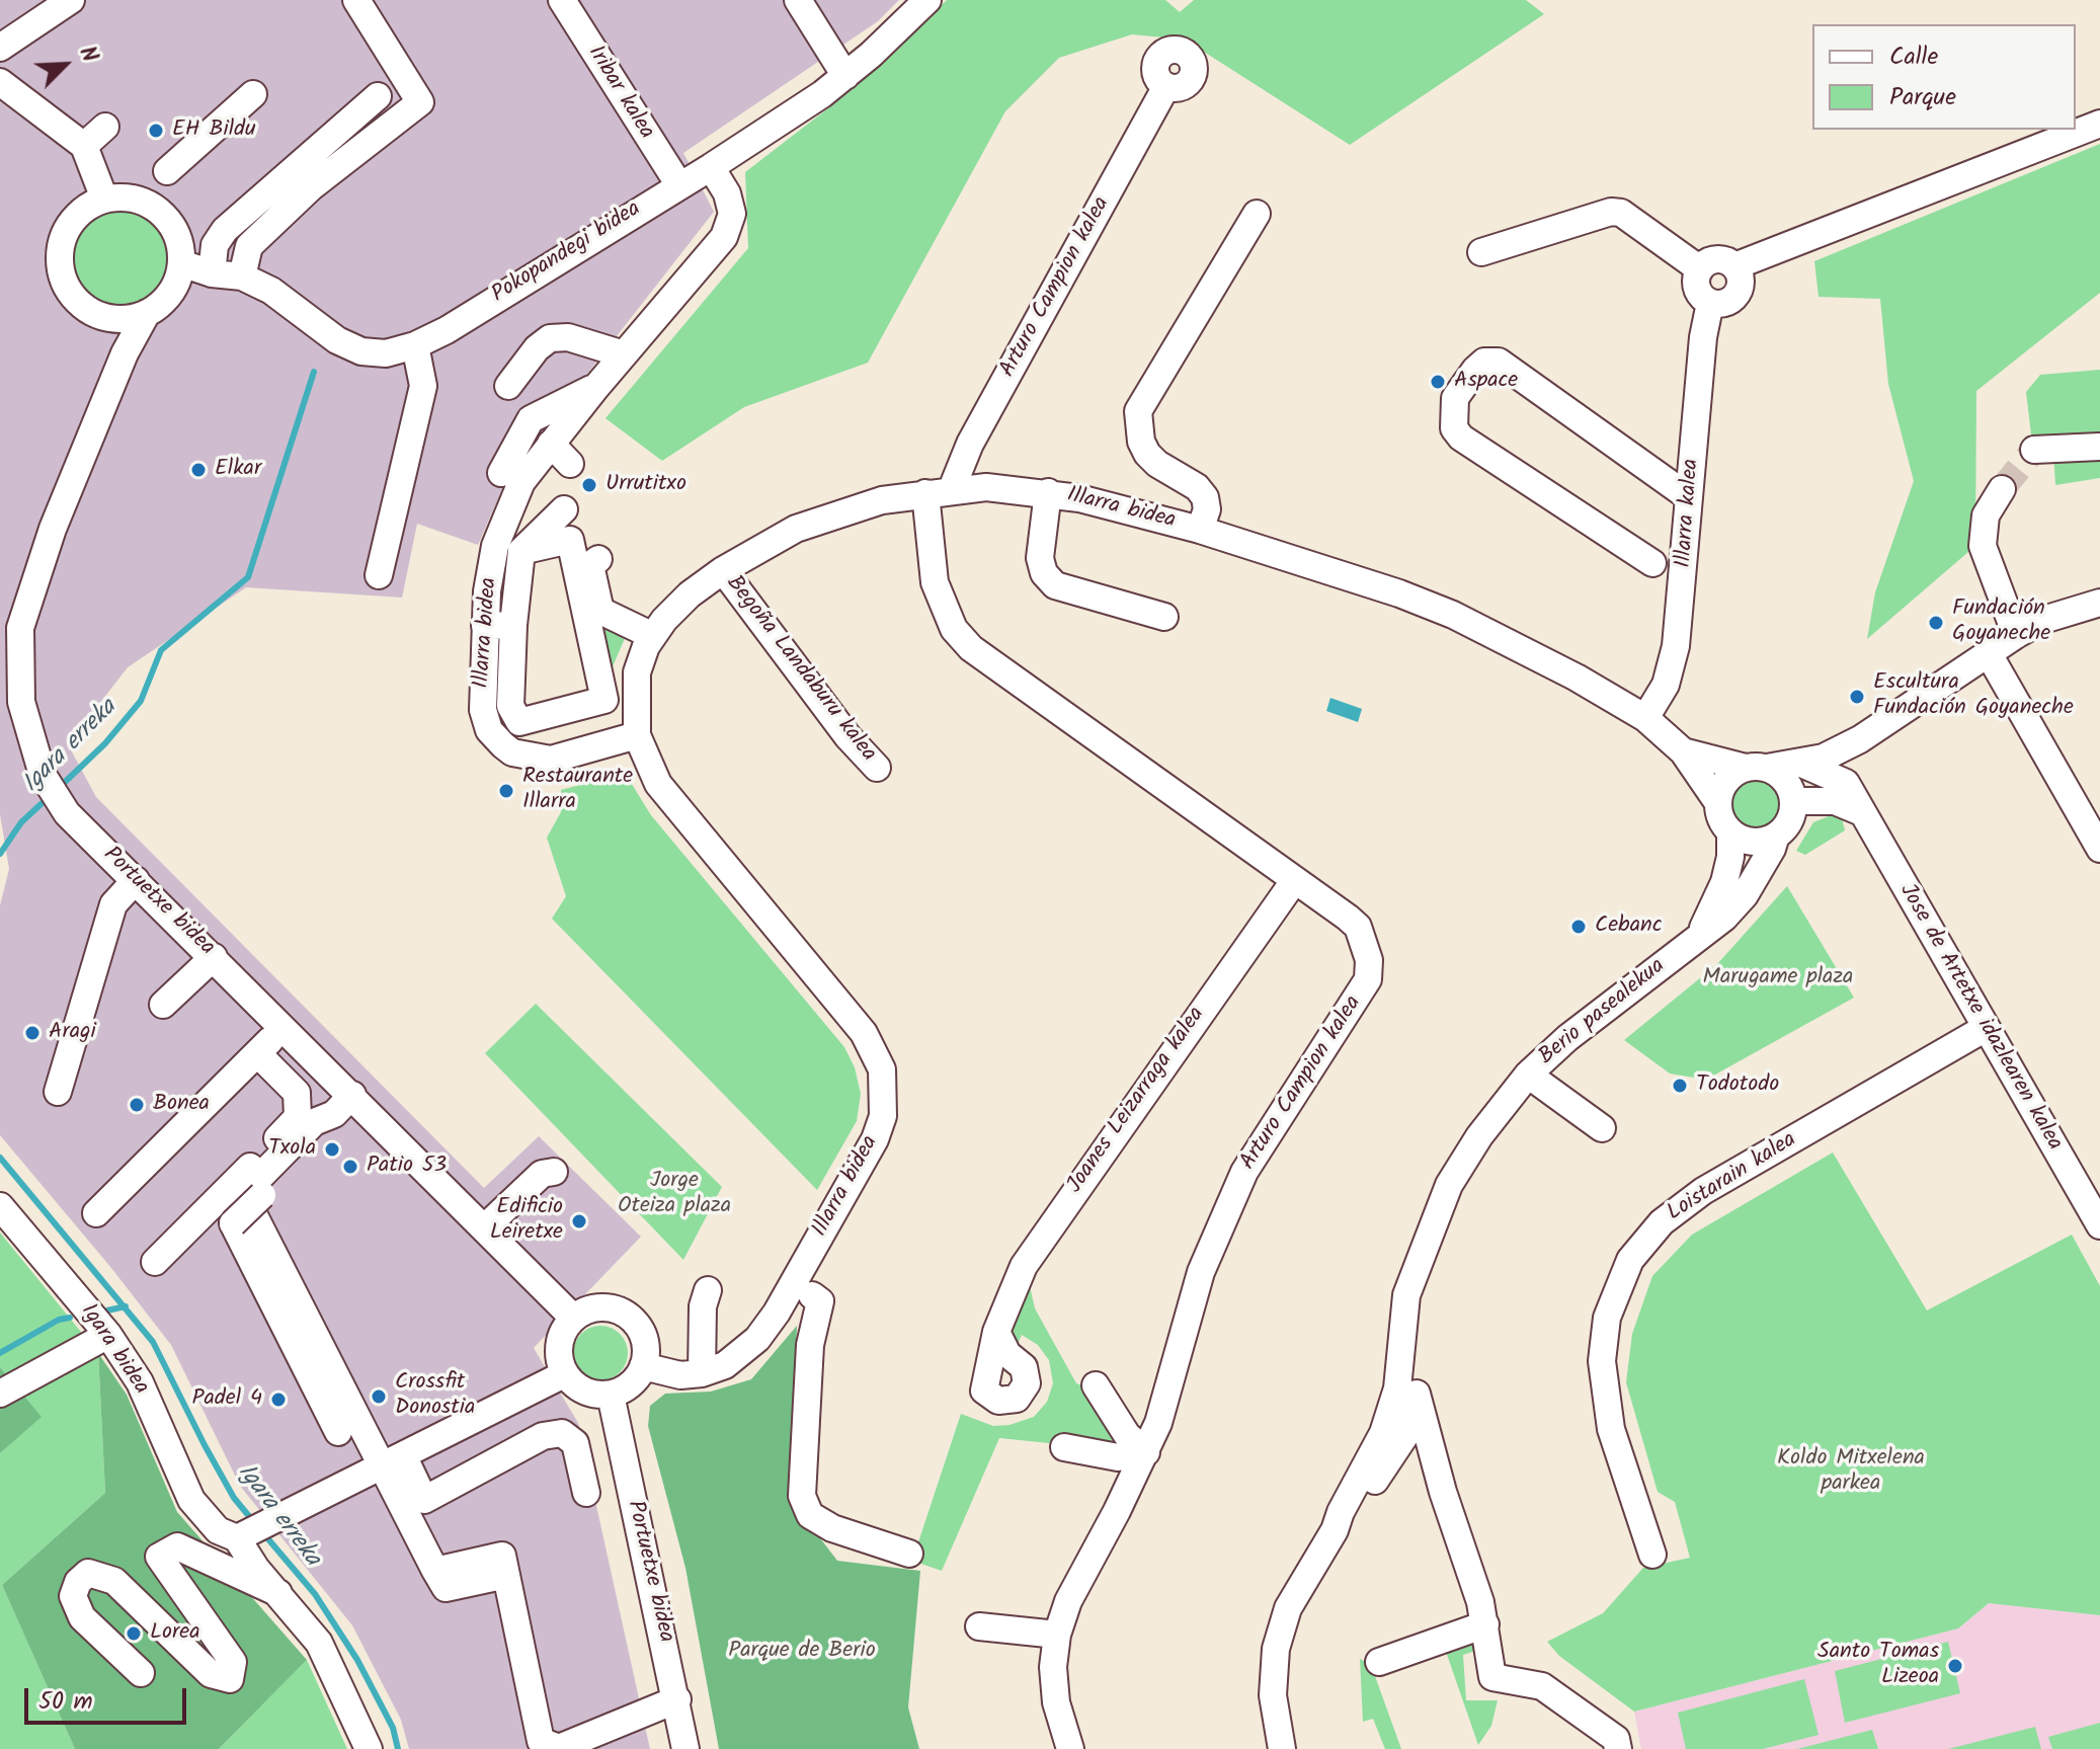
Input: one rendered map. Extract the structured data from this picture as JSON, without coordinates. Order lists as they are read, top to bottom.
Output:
{
  "streets": {
    "street": [
      "Iribar kalea",
      "Pokopandegi bidea",
      "Arturo Campion kalea",
      "Illarra bidea",
      "Illarra kalea",
      "Begoña Landaburu kalea",
      "Portuetxe bidea",
      "Berio pasealekua",
      "Jose de Artetxe idazlearen kalea",
      "Joanes Leizarraga kalea",
      "Loistarain kalea",
      "Igara bidea"
    ]
  },
  "crossings": [
    ["Iribar kalea", "Pokopandegi bidea"],
    ["Pokopandegi bidea", "Illarra bidea"],
    ["Pokopandegi bidea", "Portuetxe bidea"],
    ["Arturo Campion kalea", "Illarra bidea"],
    ["Arturo Campion kalea", "Joanes Leizarraga kalea"],
    ["Illarra bidea", "Illarra kalea"],
    ["Illarra bidea", "Begoña Landaburu kalea"],
    ["Illarra bidea", "Portuetxe bidea"],
    ["Illarra bidea", "Berio pasealekua"],
    ["Berio pasealekua", "Jose de Artetxe idazlearen kalea"],
    ["Jose de Artetxe idazlearen kalea", "Loistarain kalea"]
  ],
  "water": ["Igara erreka"],
  "parks": [
    "Marugame plaza",
    "Jorge Oteiza plaza",
    "Koldo Mitxelena parkea",
    "Parque de Berio"
  ],
  "places": [
    "EH Bildu",
    "Aspace",
    "Elkar",
    "Urrutitxo",
    "Fundación Goyaneche",
    "Escultura Fundación Goyaneche",
    "Restaurante Illarra",
    "Cebanc",
    "Aragi",
    "Todotodo",
    "Bonea",
    "Txola",
    "Patio 53",
    "Edificio Leiretxe",
    "Crossfit Donostia",
    "Padel 4",
    "Lorea",
    "Santo Tomas Lizeoa"
  ],
  "legend": ["Calle", "Parque"],
  "scale_bar": "50 m",
  "north": "top right"
}
